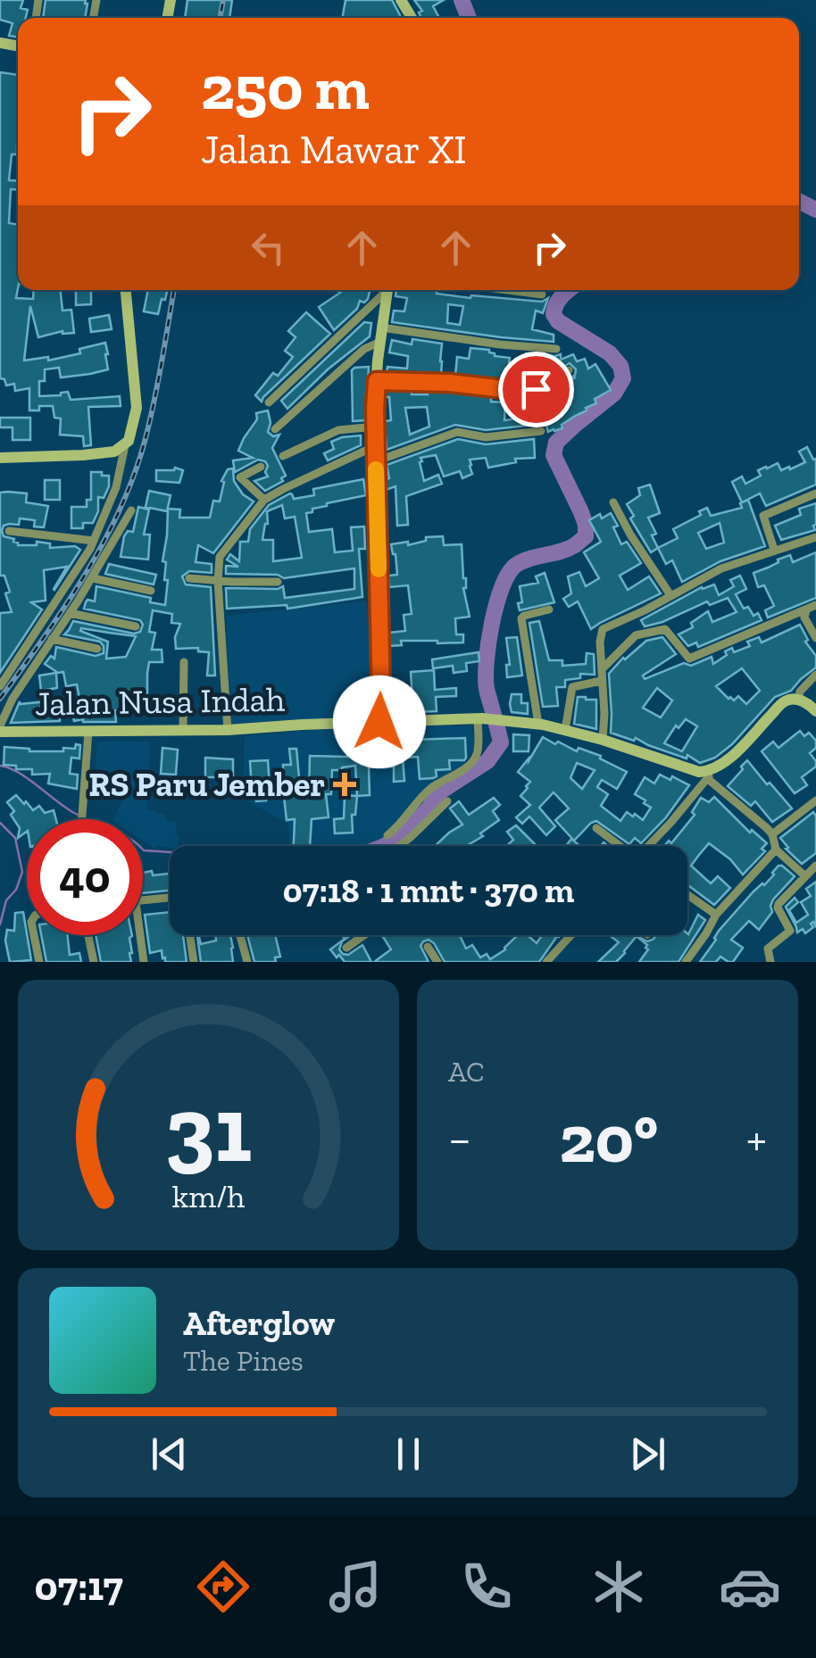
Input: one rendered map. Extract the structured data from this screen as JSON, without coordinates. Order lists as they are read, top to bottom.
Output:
{
  "streets": {
    "main road": ["Jalan Nusa Indah"]
  },
  "places": {
    "health": ["RS Paru Jember"]
  },
  "page": {
    "turn": ["250 m", "Jalan Mawar XI"],
    "limit": "40",
    "trip": "07:18 · 1 mnt · 370 m",
    "tile": "AC",
    "heat": ["−", "20°", "+"],
    "song": ["Afterglow", "The Pines"],
    "tabs": "07:17",
    "gauge": ["31", "km/h"]
  }
}
